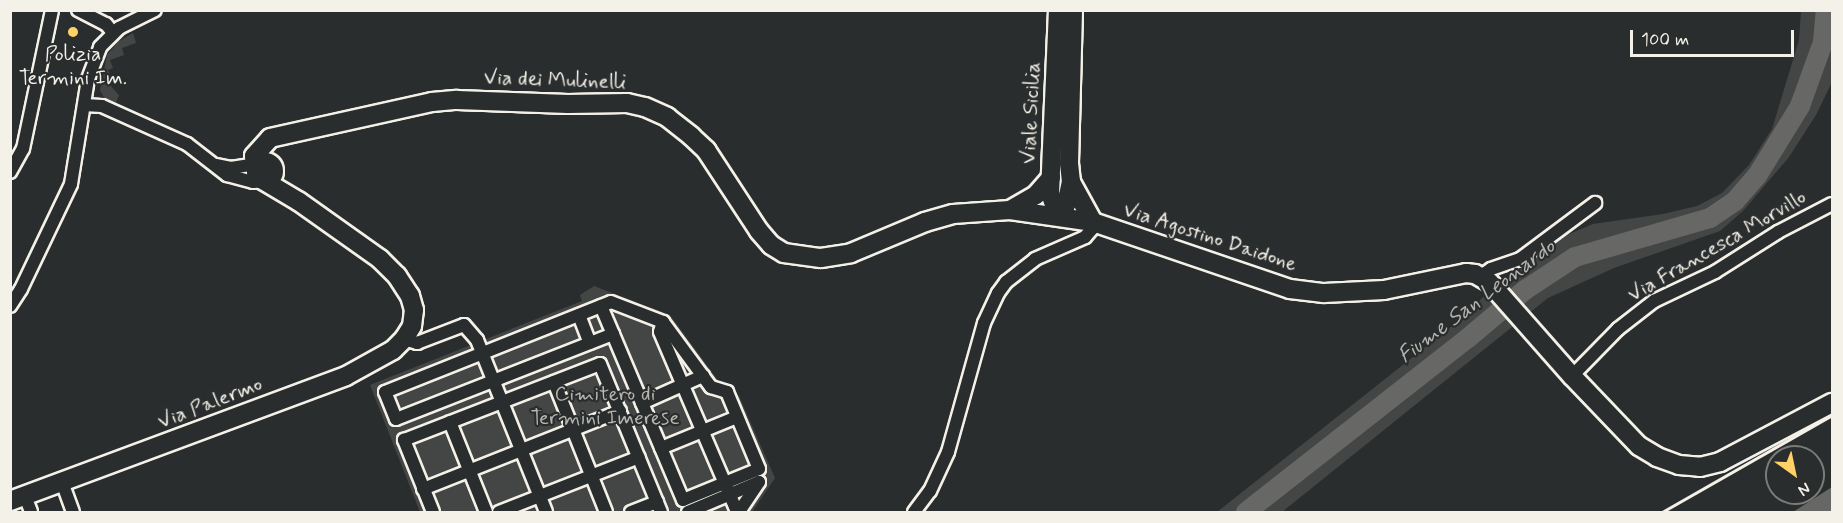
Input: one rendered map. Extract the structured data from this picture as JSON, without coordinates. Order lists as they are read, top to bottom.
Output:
{
  "streets": {
    "street": [
      "Via dei Mulinelli",
      "Viale Sicilia",
      "Via Agostino Daidone",
      "Via Francesca Morvillo",
      "Via Palermo"
    ]
  },
  "crossings": [
    ["Via dei Mulinelli", "Viale Sicilia"],
    ["Via dei Mulinelli", "Via Agostino Daidone"],
    ["Viale Sicilia", "Via Agostino Daidone"]
  ],
  "water": ["Fiume San Leonardo"],
  "parks": ["Cimitero di Termini Imerese"],
  "places": ["Polizia Termini Im."],
  "scale_bar": "100 m",
  "north": "bottom right"
}
